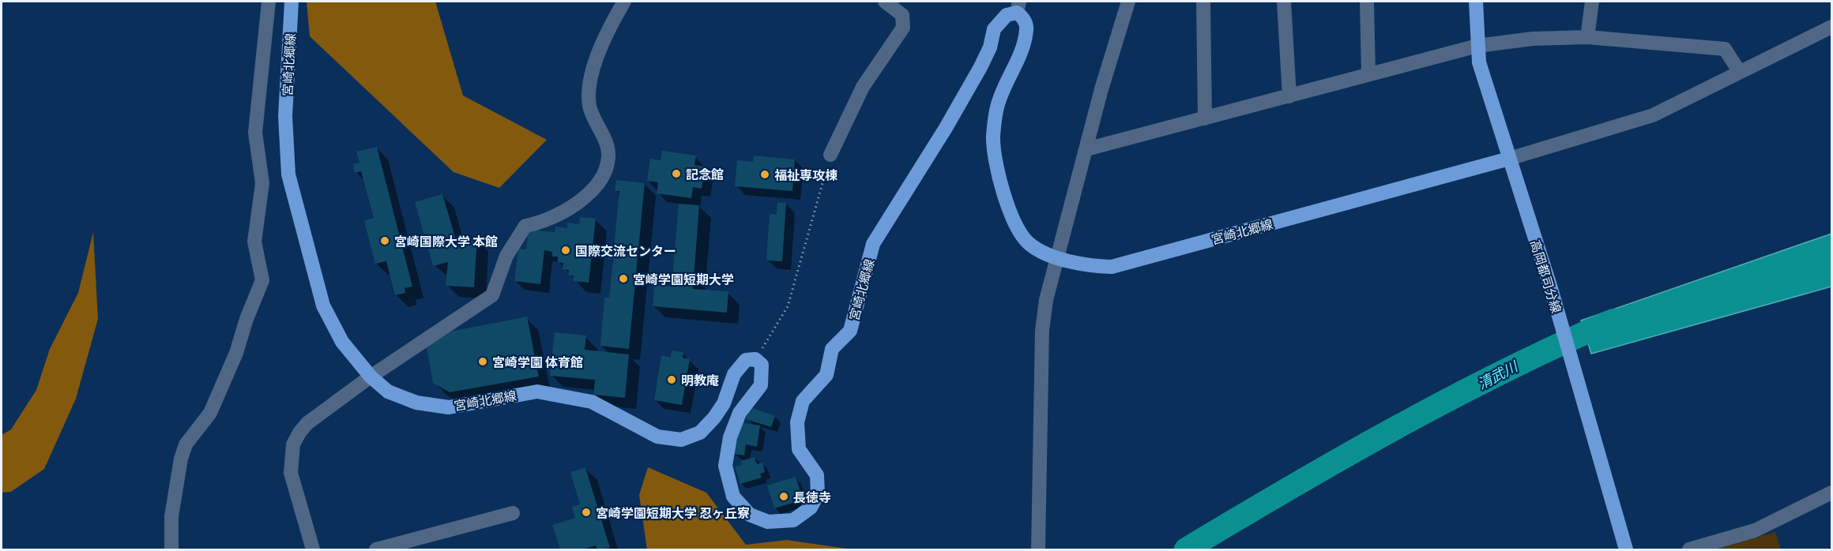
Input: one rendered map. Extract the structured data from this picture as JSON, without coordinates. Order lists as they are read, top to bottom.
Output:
{
  "streets": {
    "main road": ["宮崎北郷線", "高岡都司分線"]
  },
  "crossings": [
    ["宮崎北郷線", "高岡都司分線"]
  ],
  "water": ["清武川"],
  "places": [
    "記念館",
    "福祉専攻棟",
    "宮崎国際大学 本館",
    "国際交流センター",
    "宮崎学園短期大学",
    "宮崎学園 体育館",
    "明教庵",
    "長徳寺",
    "宮崎学園短期大学 忍ヶ丘寮"
  ]
}
